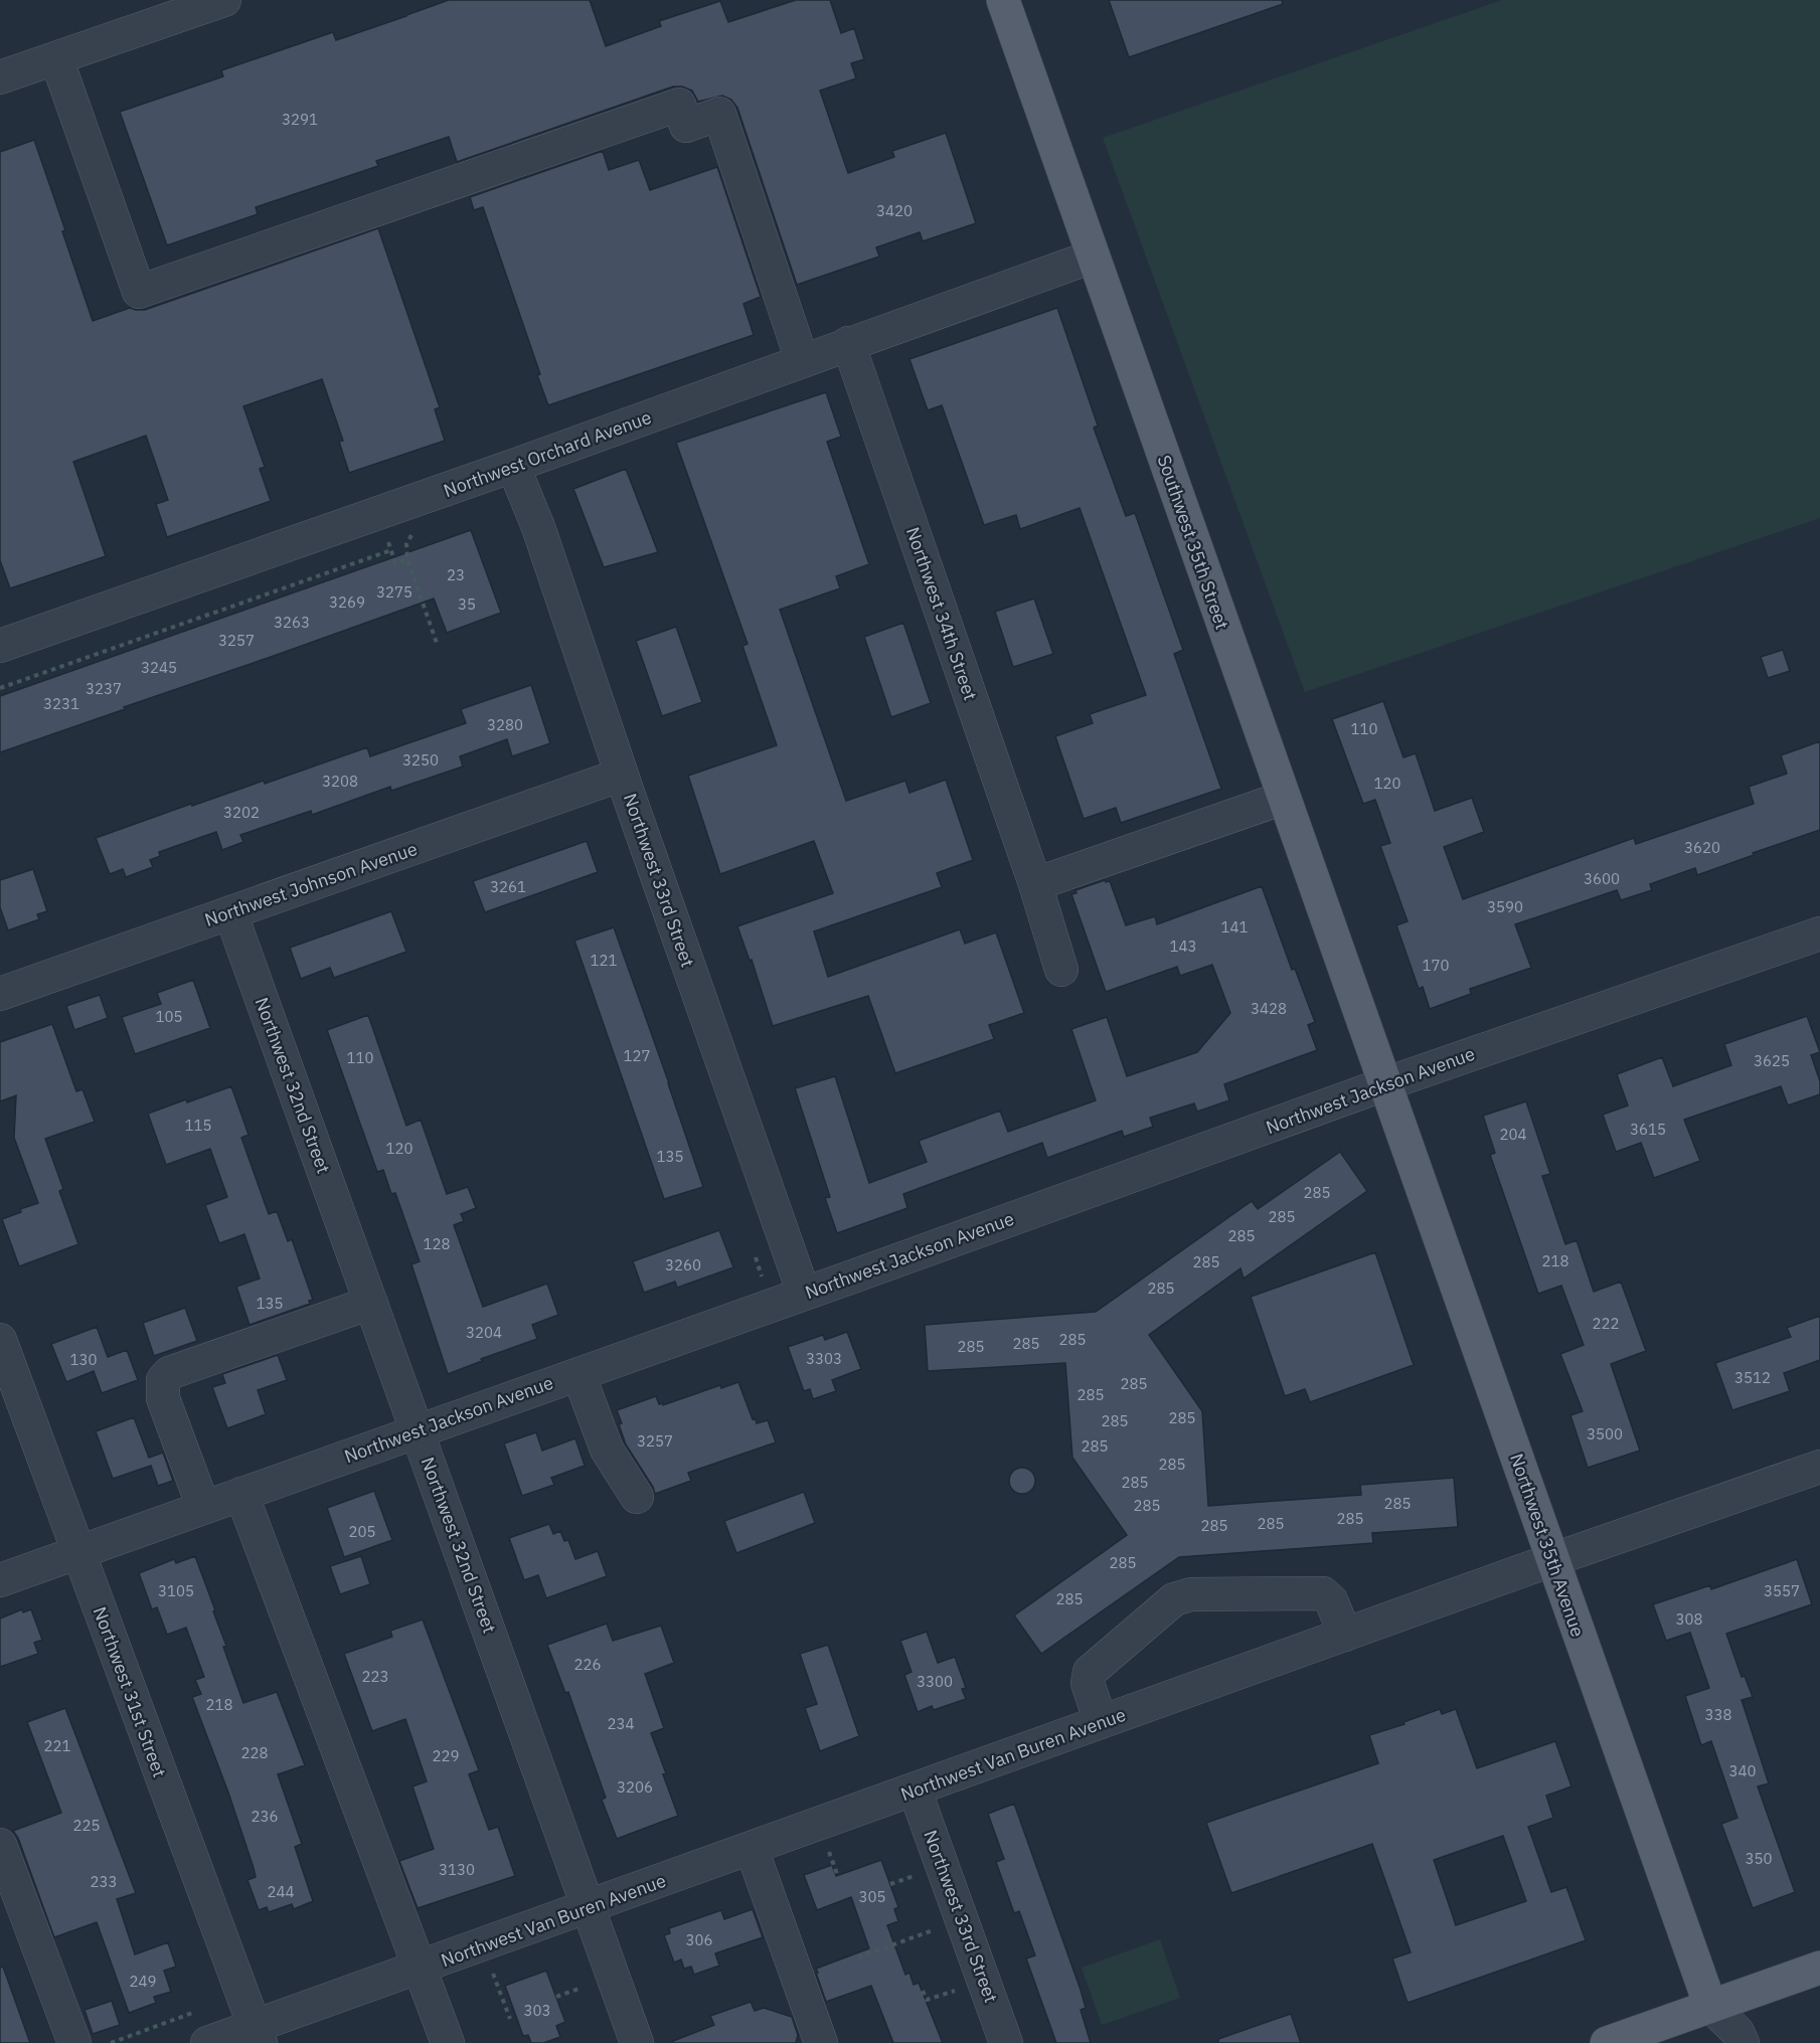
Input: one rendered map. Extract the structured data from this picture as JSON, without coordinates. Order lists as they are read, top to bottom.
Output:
{
  "streets": {
    "main road": ["Southwest 35th Street", "Northwest 35th Avenue"],
    "street": [
      "Northwest Orchard Avenue",
      "Northwest 34th Street",
      "Northwest 33rd Street",
      "Northwest Johnson Avenue",
      "Northwest 32nd Street",
      "Northwest Jackson Avenue",
      "Northwest 31st Street",
      "Northwest Van Buren Avenue"
    ]
  },
  "crossings": [
    ["Northwest Orchard Avenue", "Southwest 35th Street"],
    ["Northwest Orchard Avenue", "Northwest 34th Street"],
    ["Northwest Orchard Avenue", "Northwest 33rd Street"],
    ["Southwest 35th Street", "Northwest Jackson Avenue"],
    ["Southwest 35th Street", "Northwest 35th Avenue"],
    ["Northwest 33rd Street", "Northwest Johnson Avenue"],
    ["Northwest 33rd Street", "Northwest Jackson Avenue"],
    ["Northwest 33rd Street", "Northwest Van Buren Avenue"],
    ["Northwest Johnson Avenue", "Northwest 32nd Street"],
    ["Northwest 32nd Street", "Northwest Jackson Avenue"],
    ["Northwest 32nd Street", "Northwest Van Buren Avenue"],
    ["Northwest Jackson Avenue", "Northwest 35th Avenue"],
    ["Northwest Jackson Avenue", "Northwest 31st Street"],
    ["Northwest 35th Avenue", "Northwest Van Buren Avenue"],
    ["Northwest 31st Street", "Northwest Van Buren Avenue"]
  ],
  "house_numbers": [
    "3291",
    "3420",
    "23",
    "3275",
    "3269",
    "35",
    "3263",
    "3257",
    "3245",
    "3237",
    "3231",
    "3280",
    "110",
    "3250",
    "3208",
    "120",
    "3202",
    "3620",
    "3600",
    "3261",
    "3590",
    "141",
    "143",
    "121",
    "170",
    "3428",
    "105",
    "127",
    "110",
    "3625",
    "115",
    "3615",
    "204",
    "120",
    "135",
    "285",
    "285",
    "285",
    "128",
    "218",
    "285",
    "3260",
    "285",
    "135",
    "222",
    "3204",
    "285",
    "285",
    "285",
    "3303",
    "130",
    "3512",
    "285",
    "285",
    "285",
    "285",
    "3500",
    "3257",
    "285",
    "285",
    "285",
    "285",
    "285",
    "285",
    "285",
    "285",
    "205",
    "285",
    "3105",
    "3557",
    "285",
    "308",
    "226",
    "223",
    "3300",
    "218",
    "338",
    "234",
    "221",
    "228",
    "229",
    "340",
    "3206",
    "236",
    "225",
    "350",
    "3130",
    "233",
    "244",
    "305",
    "306",
    "249",
    "303"
  ]
}
